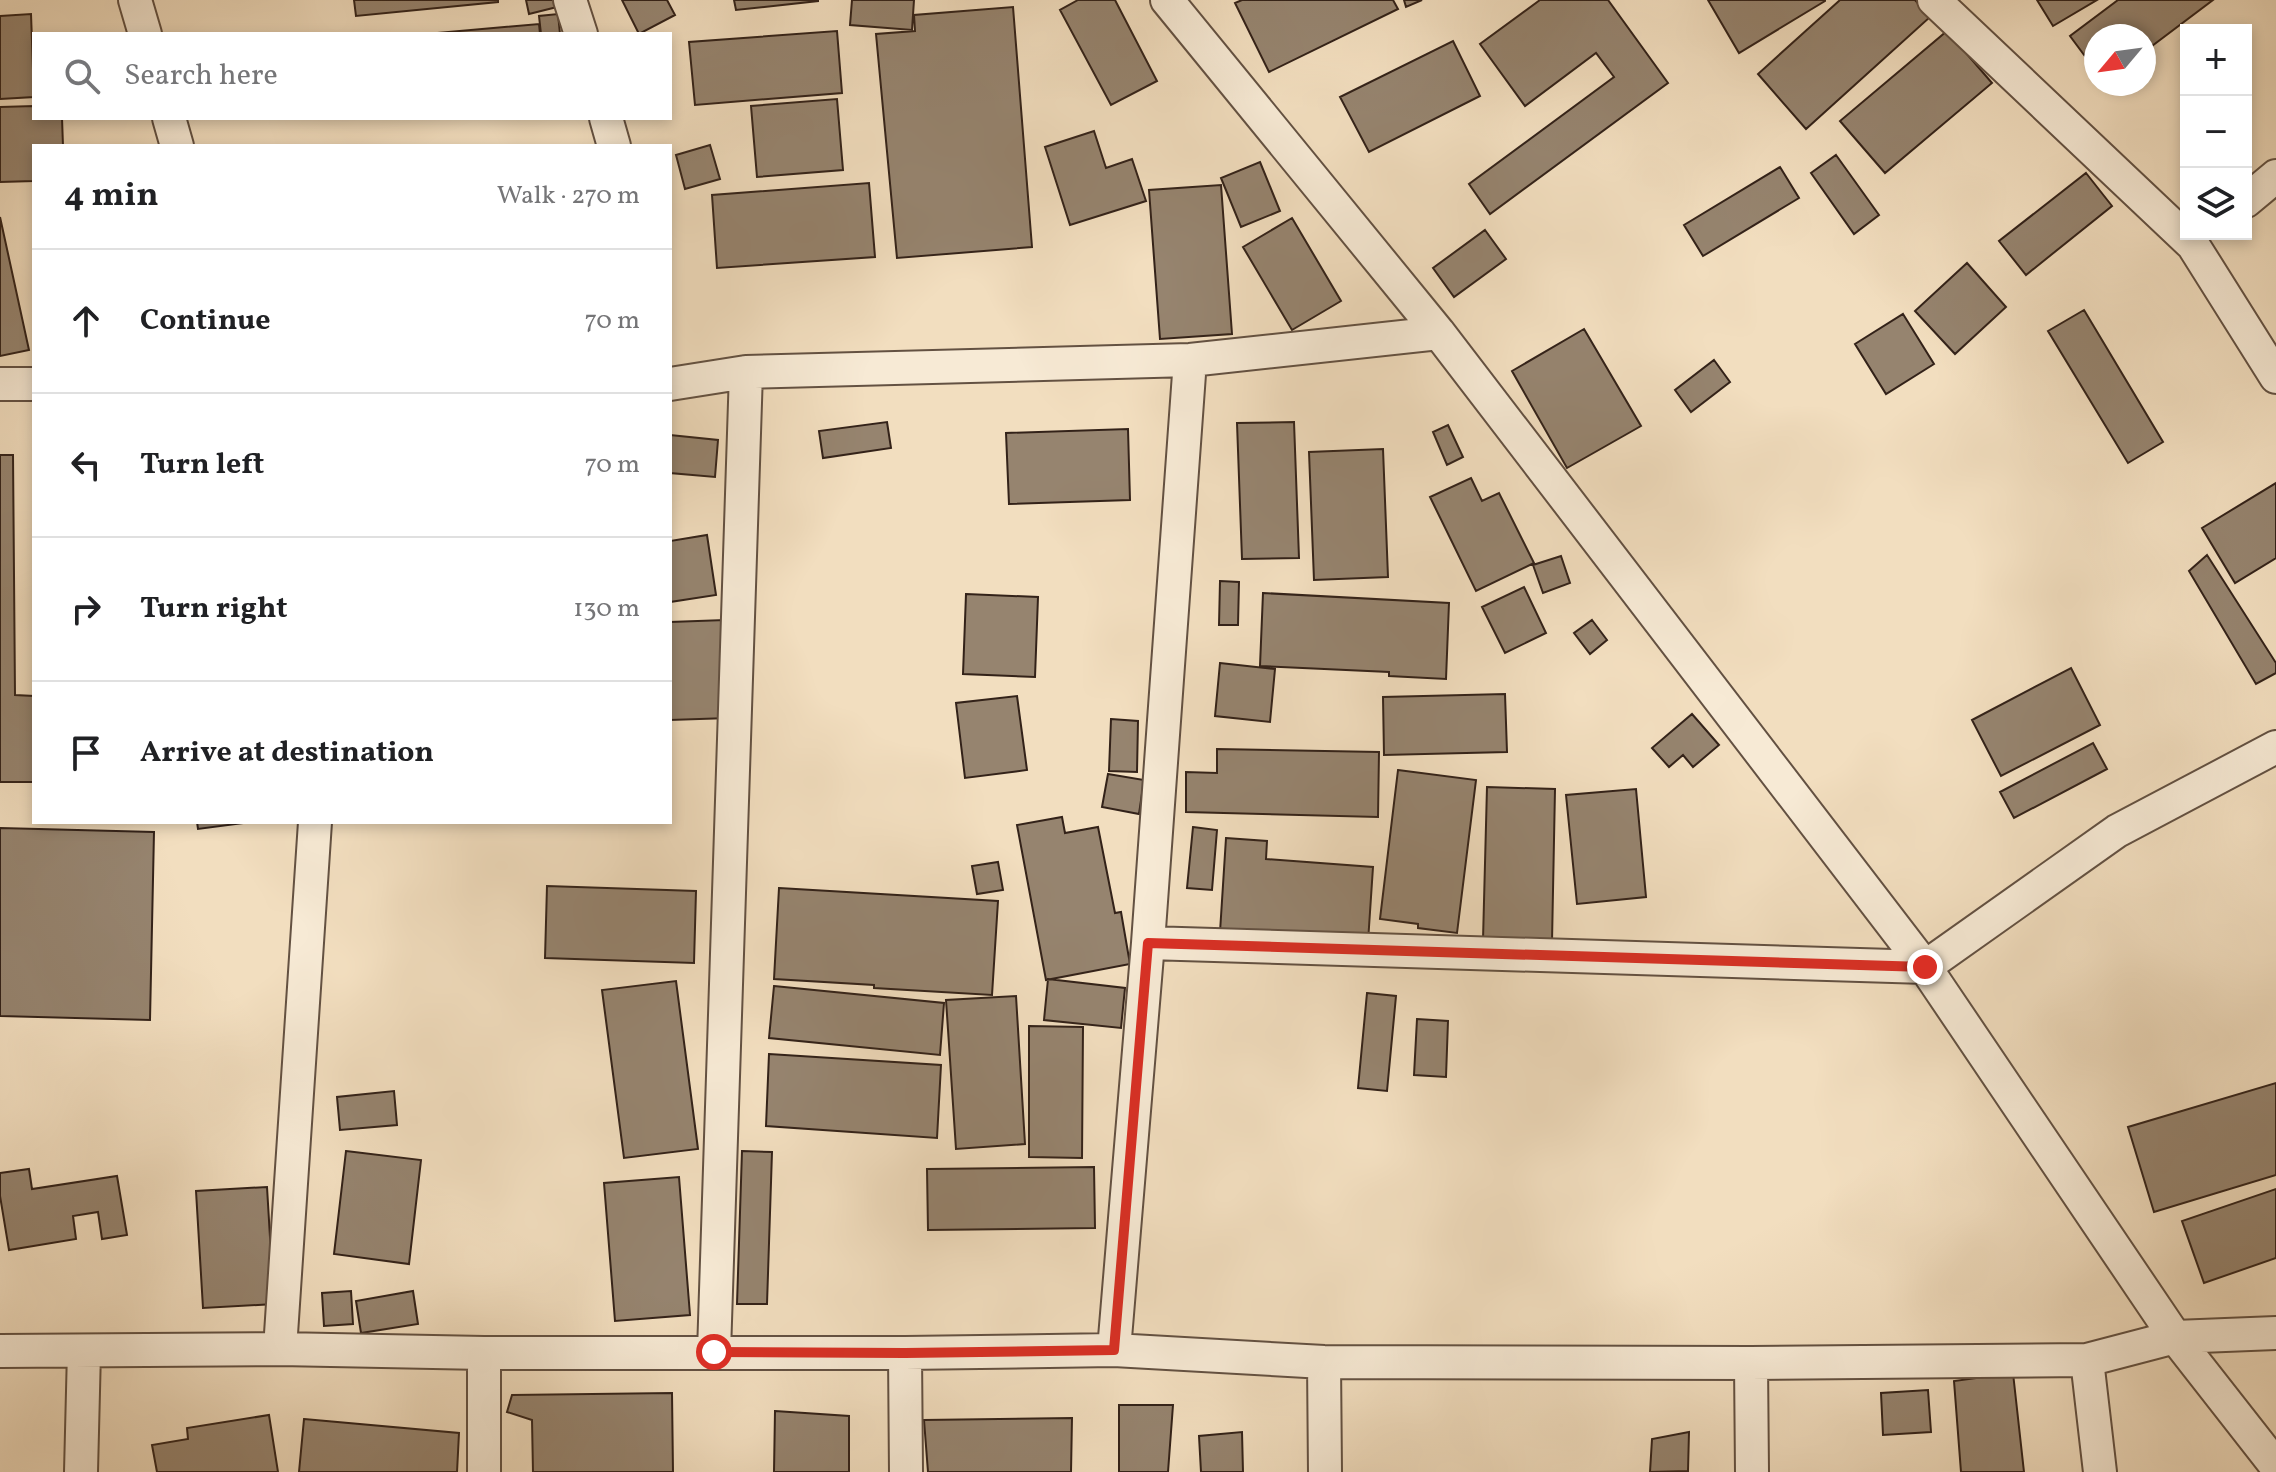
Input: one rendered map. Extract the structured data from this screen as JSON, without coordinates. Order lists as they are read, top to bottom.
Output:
{
  "north": "bottom left",
  "page": {
    "map_buttons": ["+", "−"],
    "search": "Search here",
    "heading": ["4 min", "Walk · 270 m"],
    "list": [
      ["Continue", "70 m"],
      ["Turn left", "70 m"],
      ["Turn right", "130 m"],
      "Arrive at destination"
    ]
  }
}
